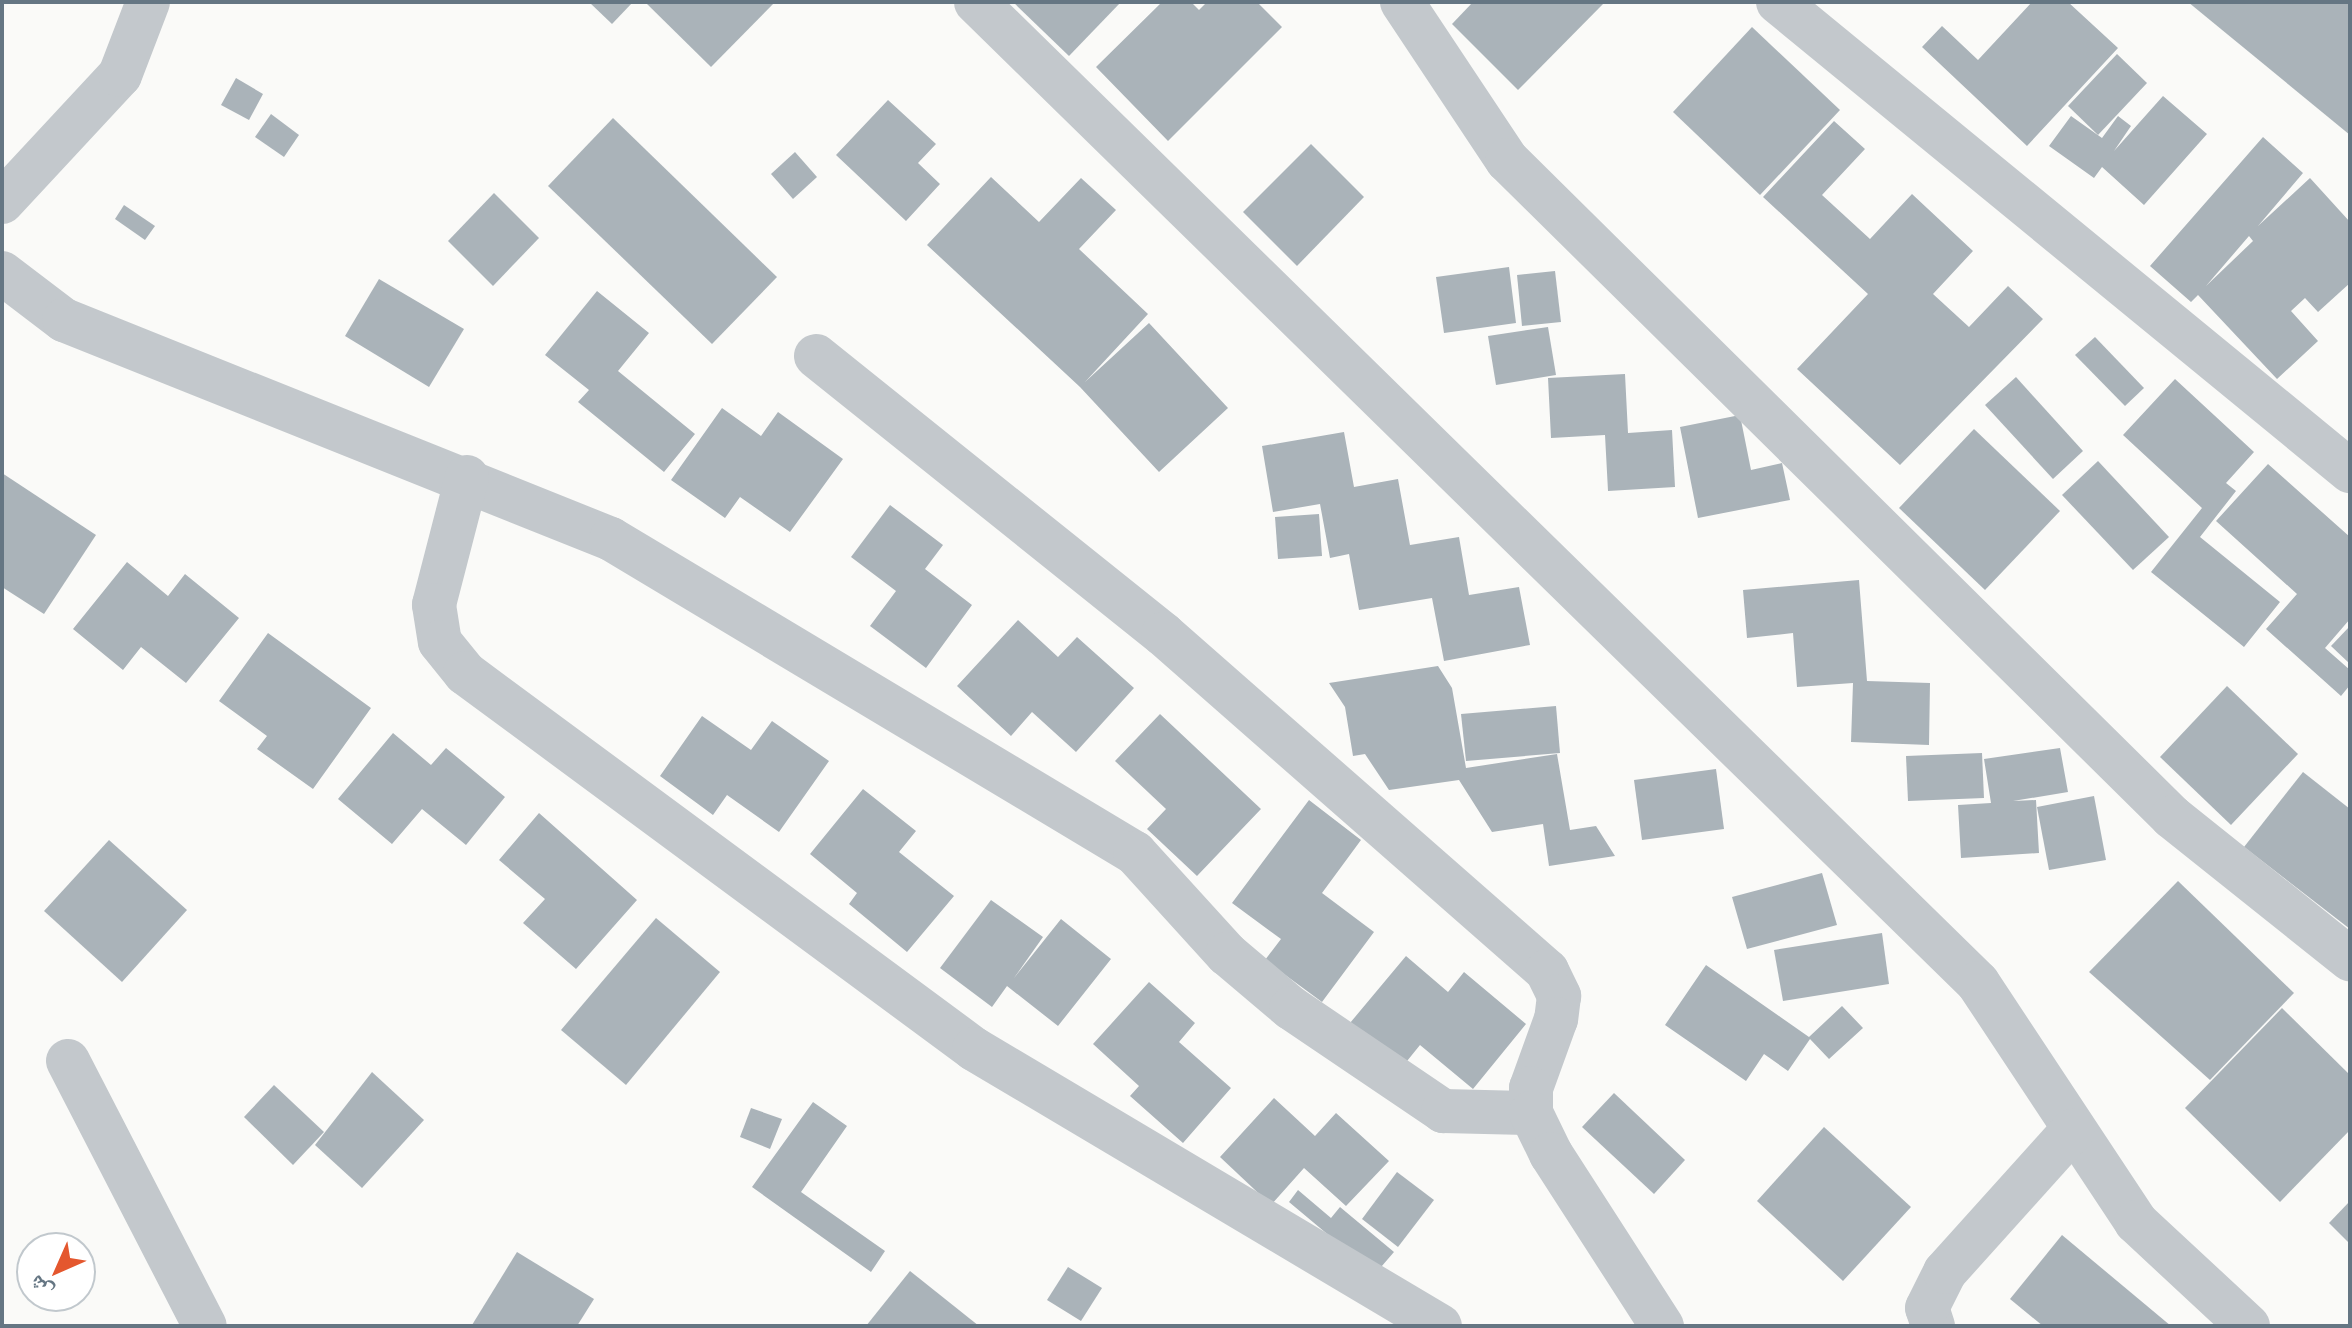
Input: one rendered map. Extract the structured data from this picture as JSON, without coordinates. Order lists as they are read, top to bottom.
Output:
{
  "north": "bottom left"
}
